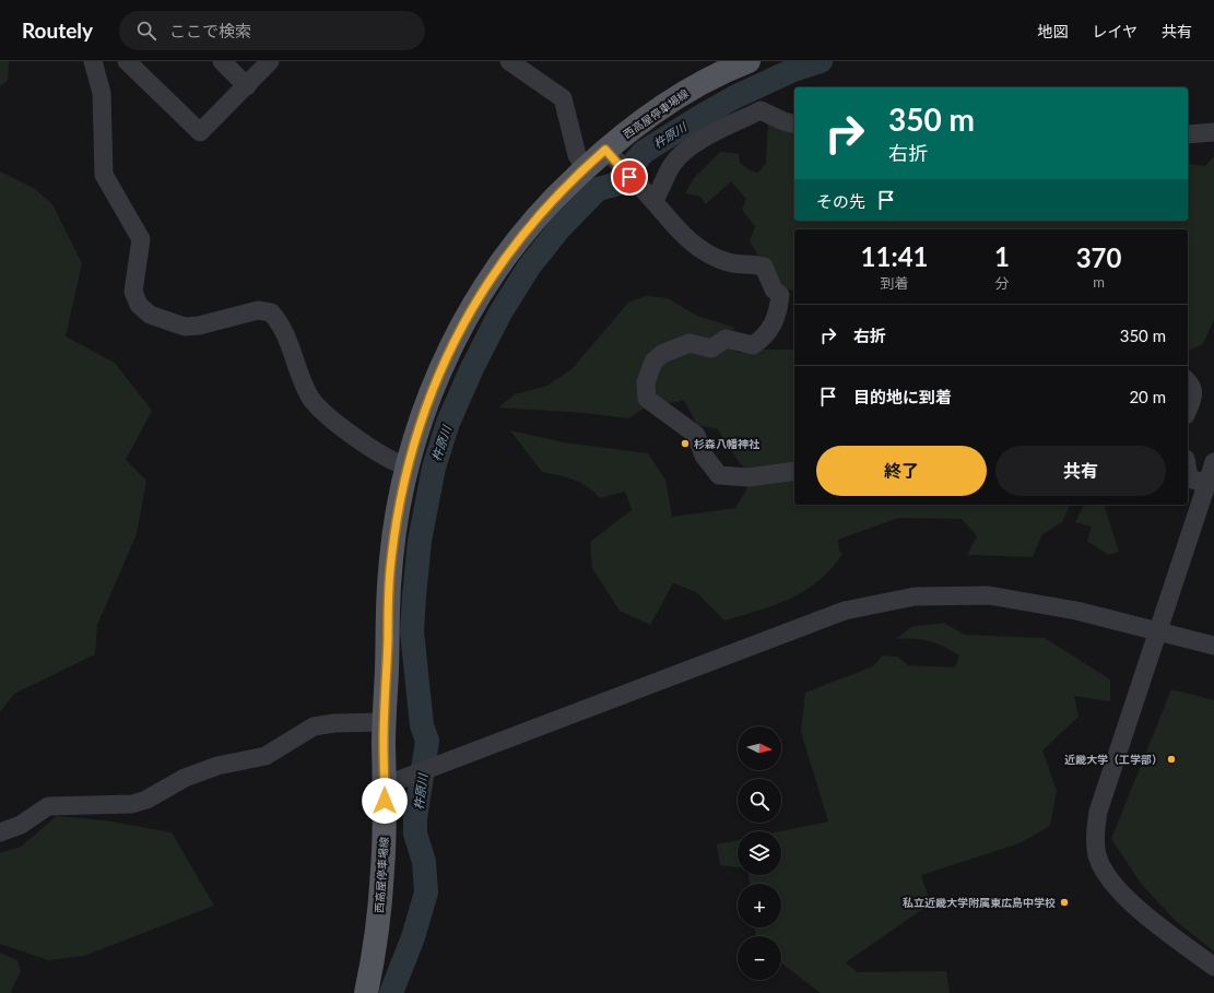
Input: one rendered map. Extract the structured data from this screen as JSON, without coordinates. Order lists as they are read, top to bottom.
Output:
{
  "streets": {
    "main road": ["西高屋停車場線"]
  },
  "water": ["杵原川"],
  "places": ["杉森八幡神社", "近畿大学（工学部）", "私立近畿大学附属東広島中学校"],
  "north": "right",
  "page": {
    "header": "Routely",
    "search": "ここで検索",
    "nav": ["地図", "レイヤ", "共有"],
    "turn": ["350 m", "右折"],
    "then": "その先",
    "eta": [
      "11:41",
      "到着",
      "1",
      "分",
      "370",
      "m"
    ],
    "list": [
      {
        "name": "右折",
        "value": "350 m"
      },
      {
        "name": "目的地に到着",
        "value": "20 m"
      }
    ],
    "buttons": ["終了", "共有"],
    "map_buttons": ["+", "−"]
  }
}
